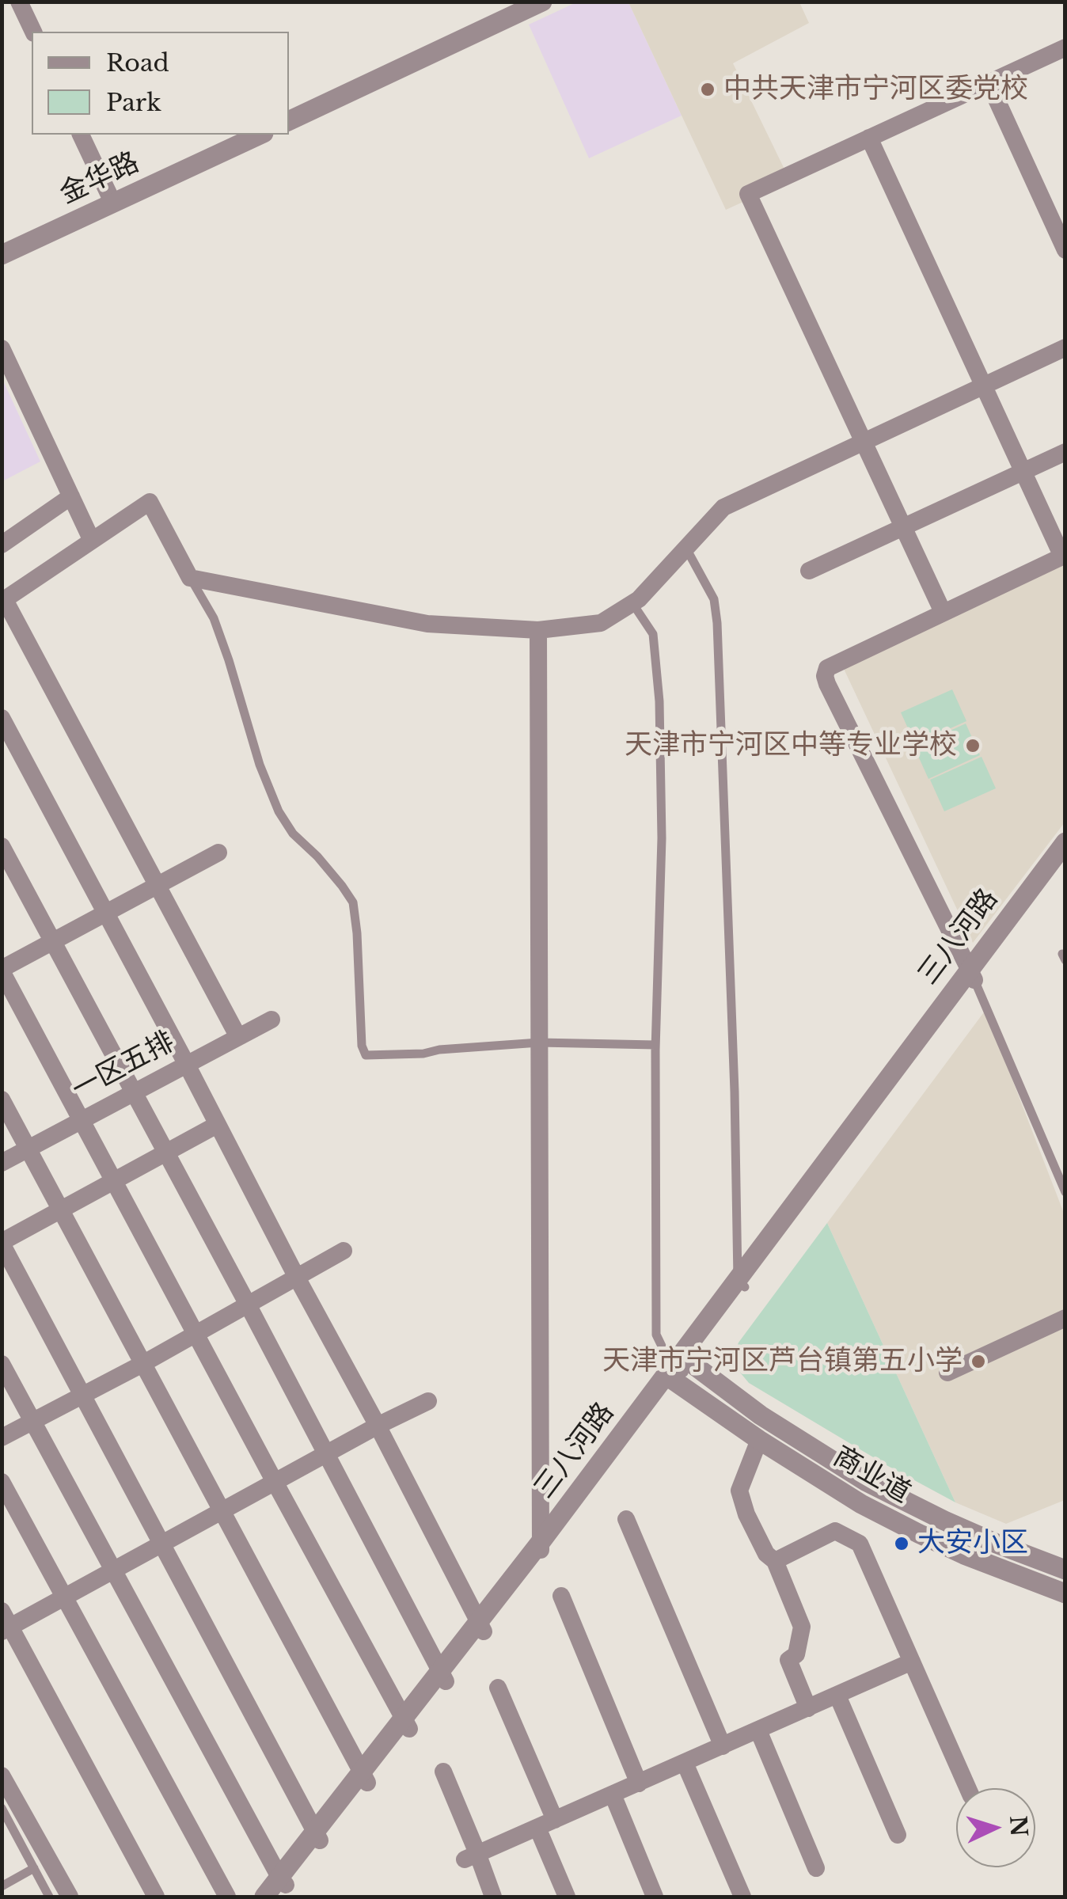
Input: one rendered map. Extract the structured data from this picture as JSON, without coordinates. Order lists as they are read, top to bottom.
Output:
{
  "streets": {
    "street": [
      "金华路",
      "三八河路",
      "一区五排",
      "商业道"
    ]
  },
  "crossings": [
    ["三八河路", "商业道"]
  ],
  "places": [
    "中共天津市宁河区委党校",
    "天津市宁河区中等专业学校",
    "天津市宁河区芦台镇第五小学",
    "大安小区"
  ],
  "legend": ["Road", "Park"],
  "north": "right"
}
